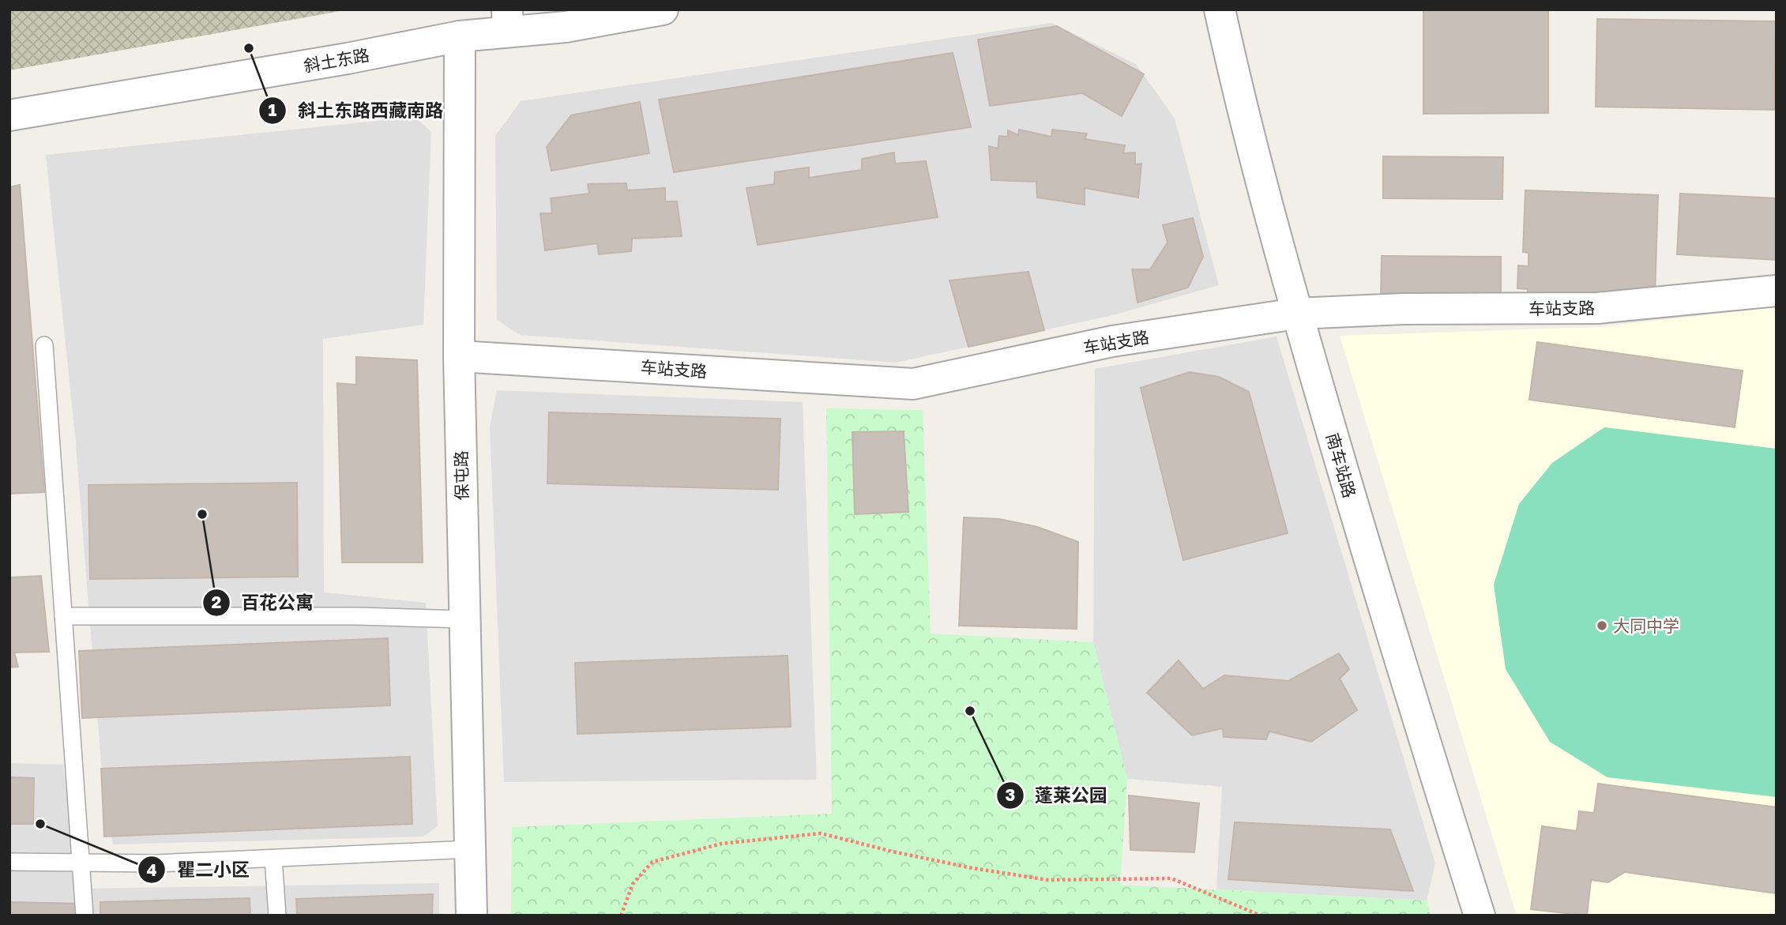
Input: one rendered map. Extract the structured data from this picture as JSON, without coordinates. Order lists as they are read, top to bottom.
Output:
{
  "streets": {
    "street": [
      "斜土东路",
      "车站支路",
      "南车站路",
      "保屯路"
    ]
  },
  "crossings": [
    ["斜土东路", "保屯路"],
    ["车站支路", "南车站路"],
    ["车站支路", "保屯路"]
  ],
  "places": [
    "斜土东路西藏南路",
    "百花公寓",
    "大同中学",
    "蓬莱公园",
    "瞿二小区"
  ]
}
